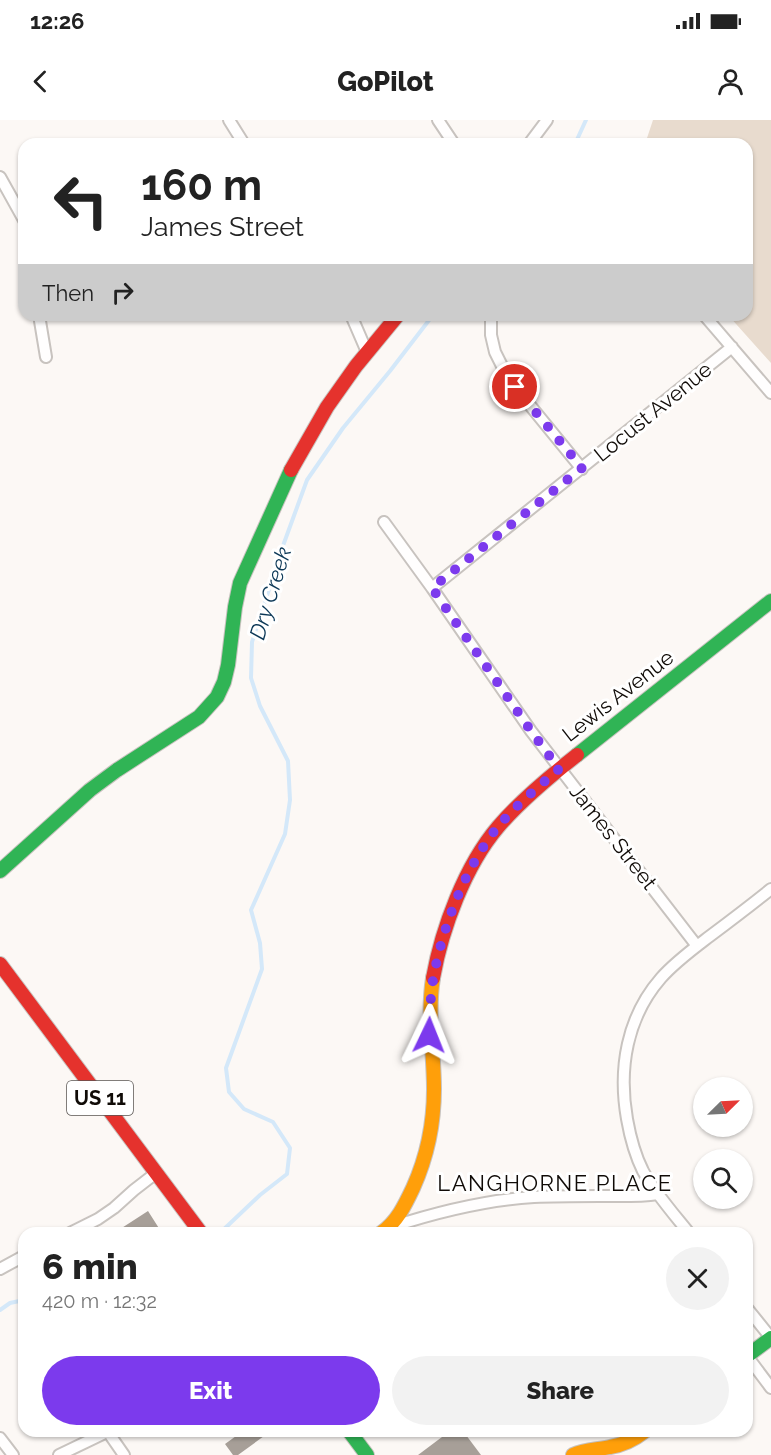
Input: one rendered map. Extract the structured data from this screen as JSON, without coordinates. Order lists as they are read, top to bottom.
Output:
{
  "streets": {
    "street": [
      "Locust Avenue",
      "Lewis Avenue",
      "James Street",
      "US 11"
    ]
  },
  "crossings": [
    ["Locust Avenue", "James Street"],
    ["Lewis Avenue", "James Street"]
  ],
  "districts": ["LANGHORNE PLACE"],
  "water": ["Dry Creek"],
  "north": "top right",
  "page": {
    "status": "12:26",
    "header": "GoPilot",
    "turn": ["160 m", "James Street"],
    "then": "Then",
    "heading": ["6 min", "420 m · 12:32"],
    "buttons": ["Exit", "Share"]
  }
}
